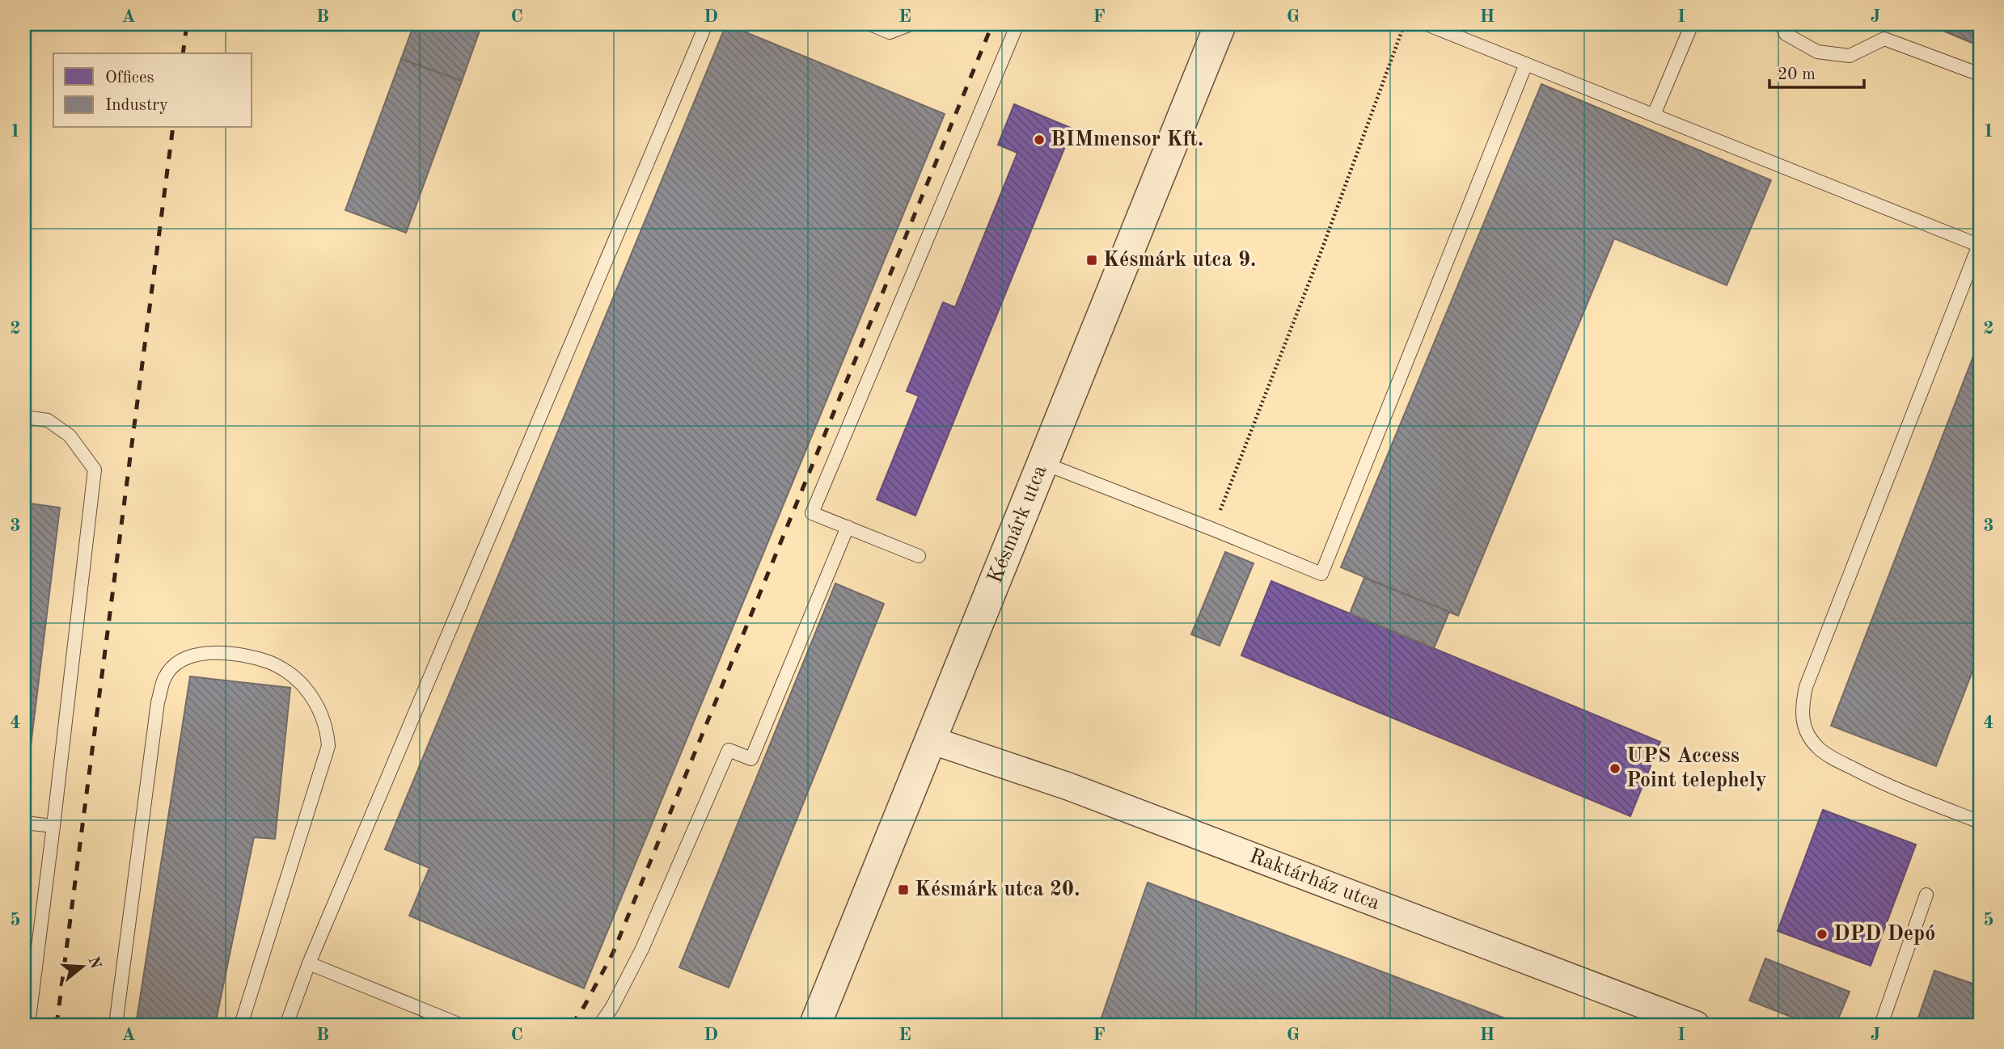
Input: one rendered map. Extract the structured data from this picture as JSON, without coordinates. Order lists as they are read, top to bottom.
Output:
{
  "streets": {
    "street": ["Késmárk utca", "Raktárház utca"]
  },
  "crossings": [
    ["Késmárk utca", "Raktárház utca"]
  ],
  "places": {
    "other": ["BIMmensor Kft.", "UPS Access Point telephely", "DPD Depó"],
    "transit": ["Késmárk utca 9.", "Késmárk utca 20."]
  },
  "legend": ["Offices", "Industry"],
  "scale_bar": "20 m",
  "north": "right",
  "grid": {
    "columns": [
      "A",
      "B",
      "C",
      "D",
      "E",
      "F",
      "G",
      "H",
      "I",
      "J"
    ],
    "rows": [
      "1",
      "2",
      "3",
      "4",
      "5"
    ]
  }
}
